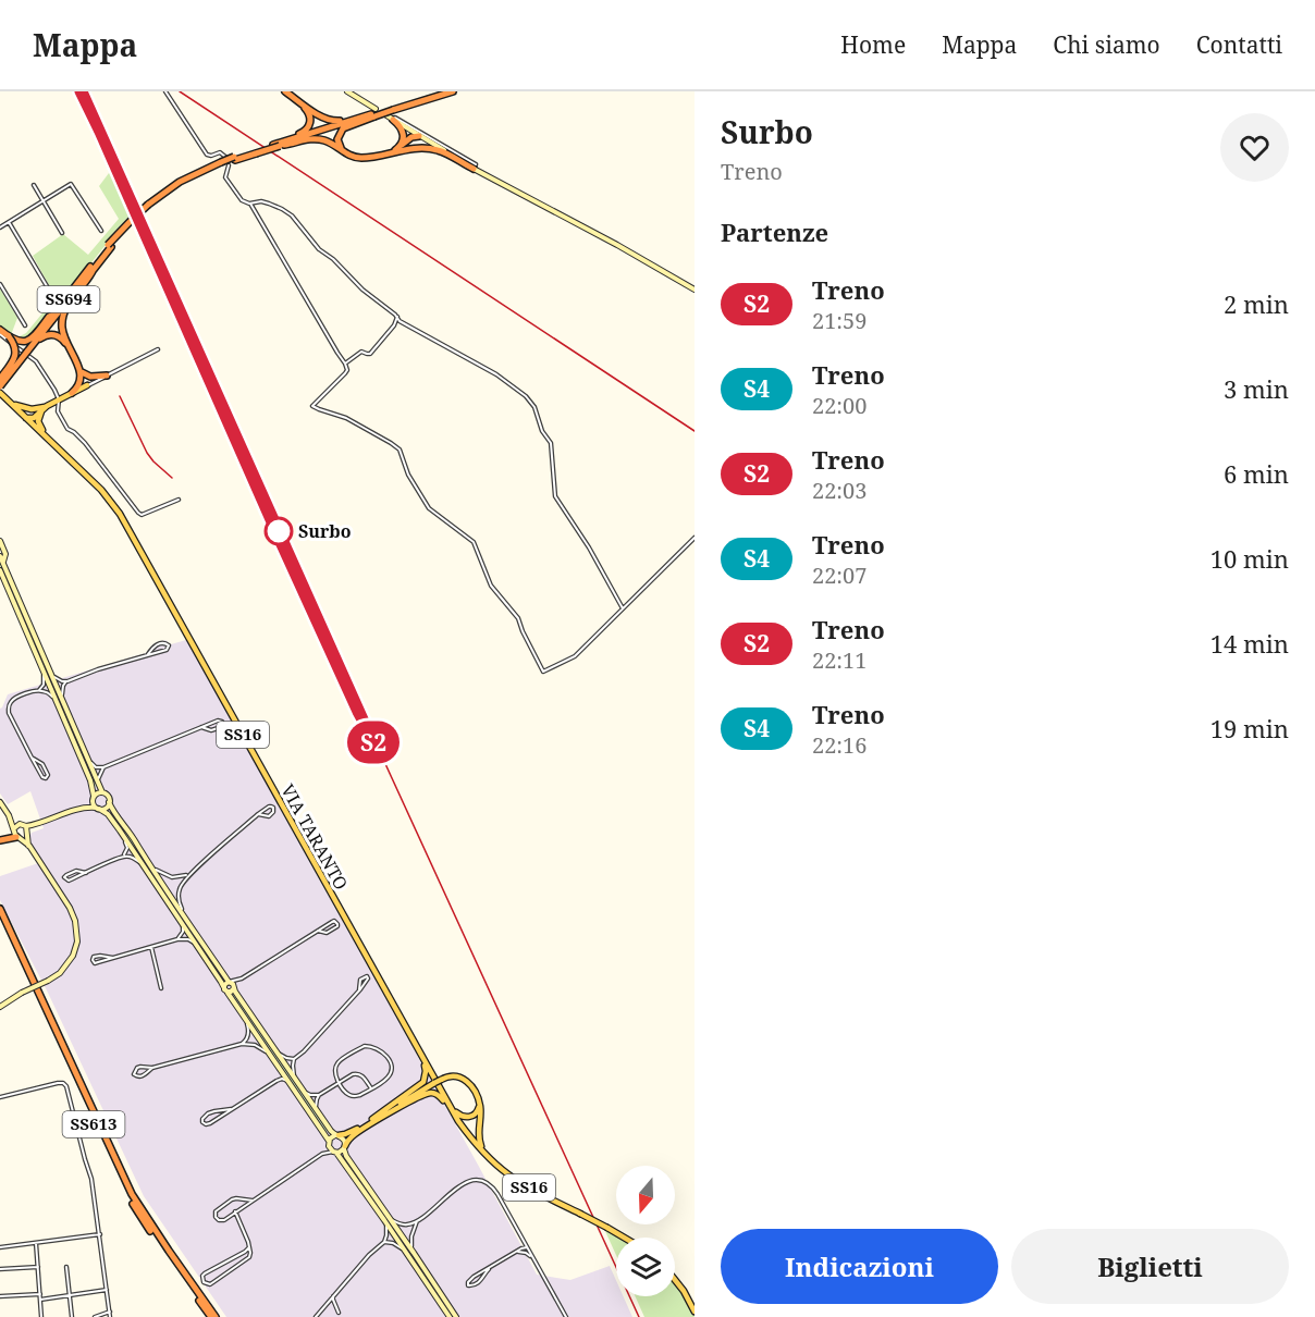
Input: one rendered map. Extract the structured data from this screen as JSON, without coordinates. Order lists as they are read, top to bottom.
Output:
{
  "streets": {
    "highway": ["SS694", "SS613"],
    "main road": ["SS16", "VIA TARANTO"]
  },
  "places": ["Surbo"],
  "north": "bottom",
  "page": {
    "header": "Mappa",
    "nav": [
      "Home",
      "Mappa",
      "Chi siamo",
      "Contatti"
    ],
    "on_map": "S2",
    "heading": [
      ["Surbo", "Treno"],
      "Partenze"
    ],
    "list": [
      {
        "mark": "S2",
        "name": "Treno",
        "note": "21:59",
        "value": "2 min"
      },
      {
        "mark": "S4",
        "name": "Treno",
        "note": "22:00",
        "value": "3 min"
      },
      {
        "mark": "S2",
        "name": "Treno",
        "note": "22:03",
        "value": "6 min"
      },
      {
        "mark": "S4",
        "name": "Treno",
        "note": "22:07",
        "value": "10 min"
      },
      {
        "mark": "S2",
        "name": "Treno",
        "note": "22:11",
        "value": "14 min"
      },
      {
        "mark": "S4",
        "name": "Treno",
        "note": "22:16",
        "value": "19 min"
      }
    ],
    "buttons": ["Indicazioni", "Biglietti"]
  }
}
